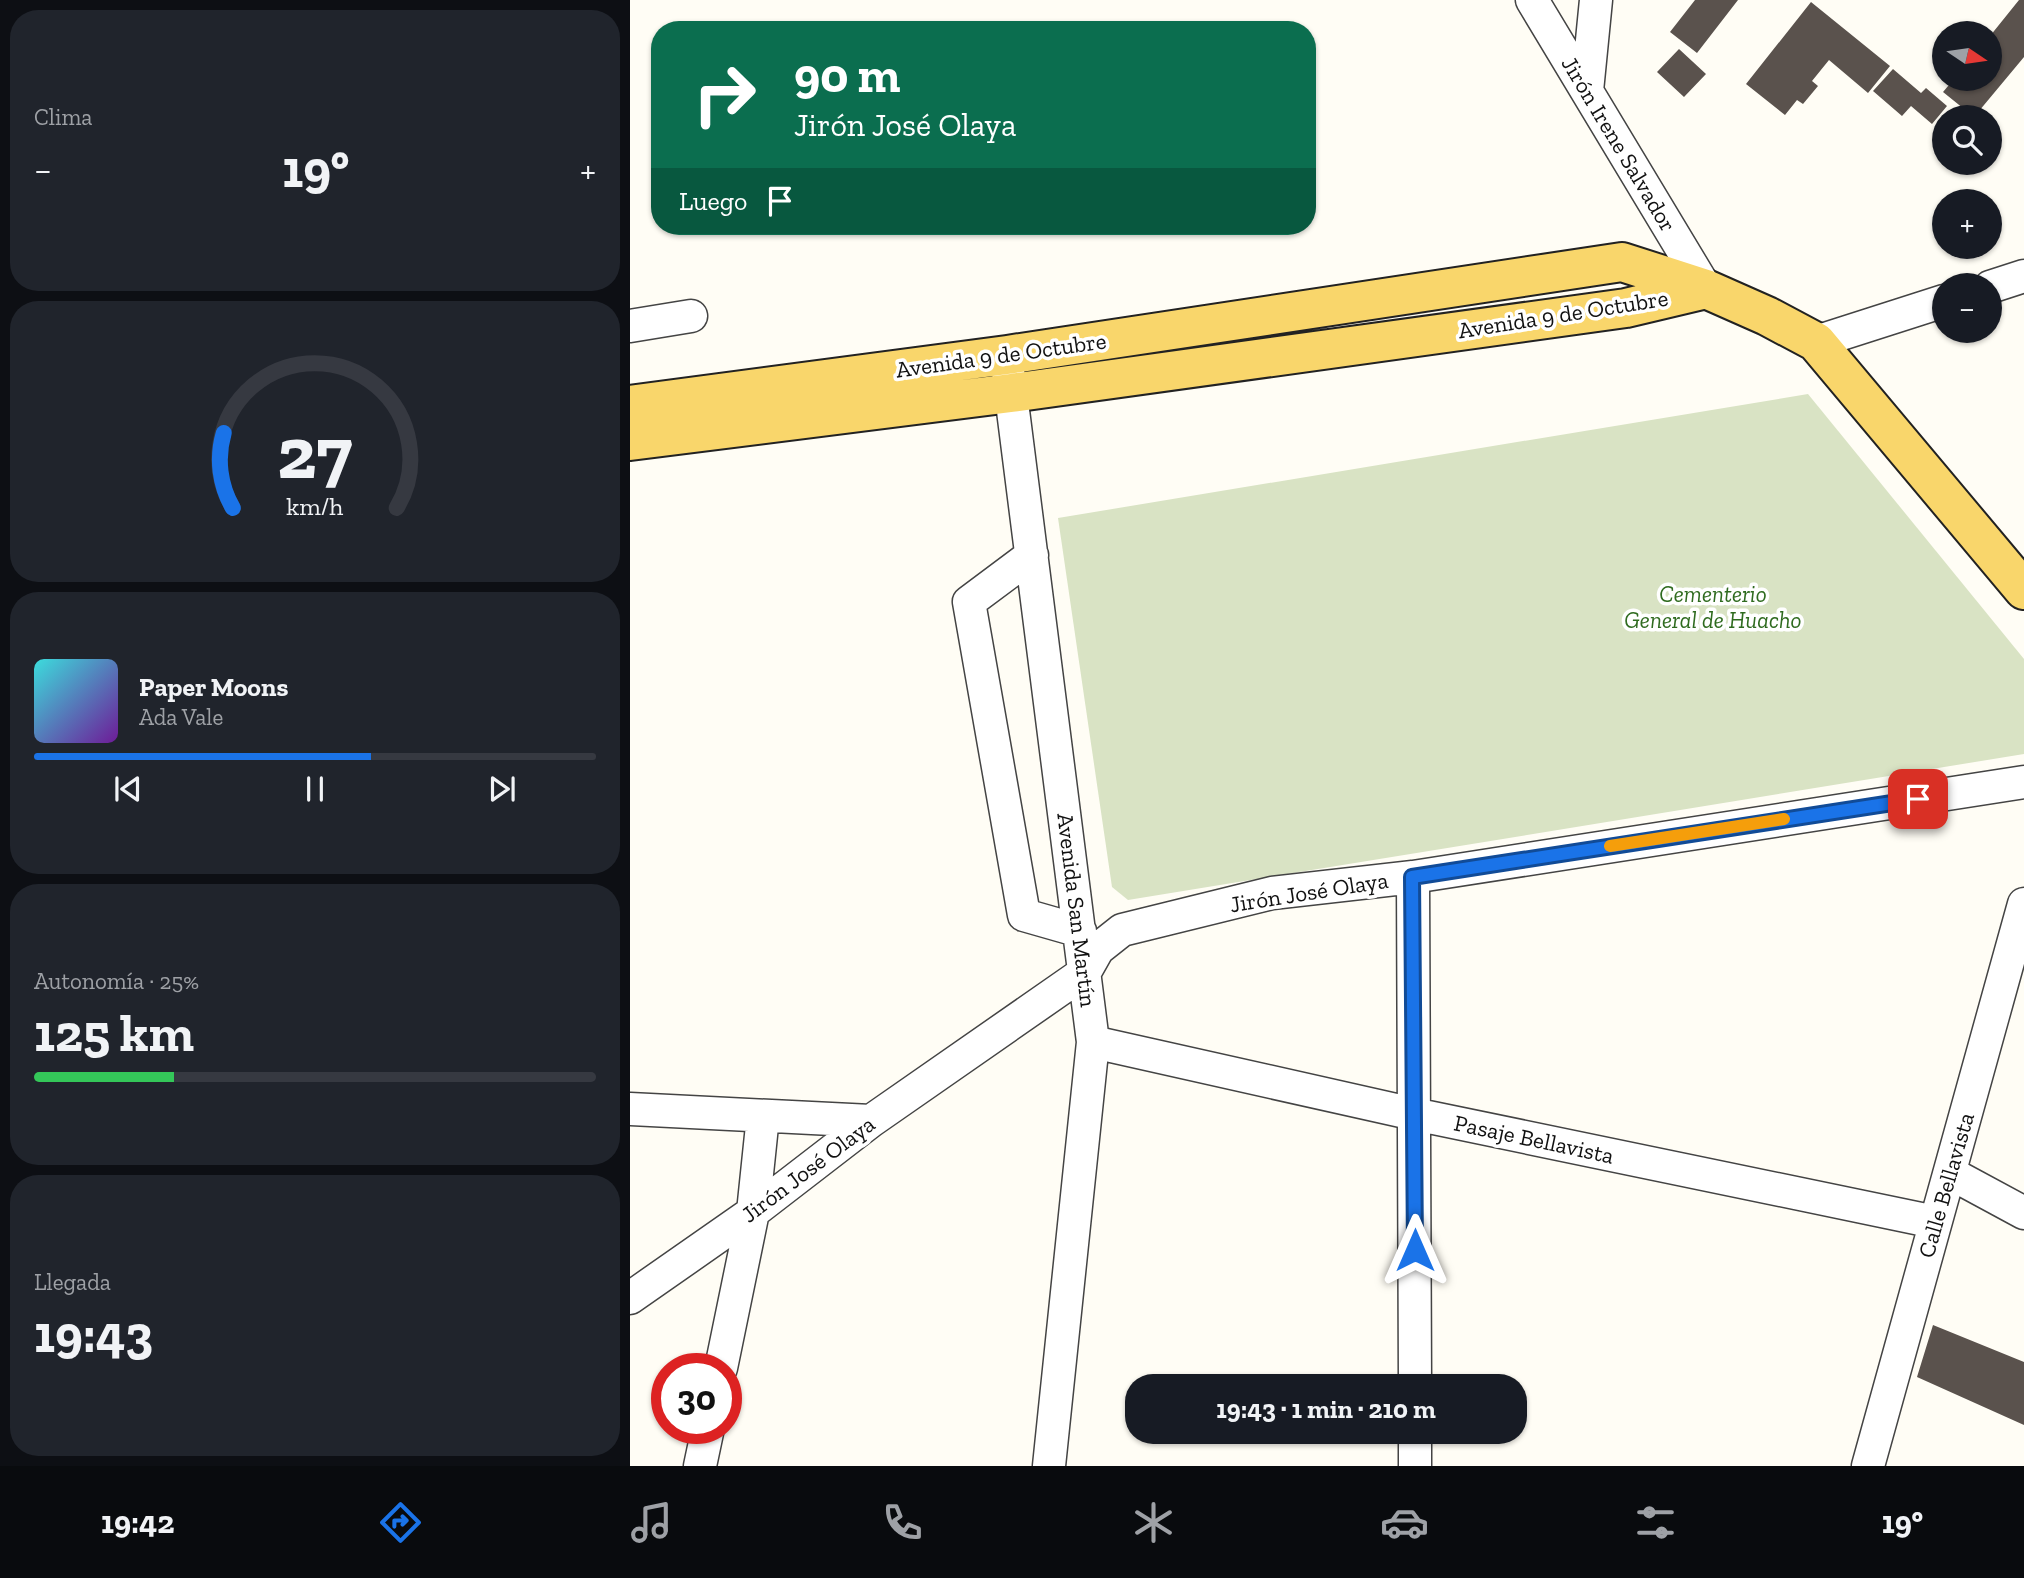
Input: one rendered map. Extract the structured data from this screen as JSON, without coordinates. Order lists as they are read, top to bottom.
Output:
{
  "streets": {
    "main road": ["Avenida 9 de Octubre"],
    "street": [
      "Jirón Irene Salvador",
      "Jirón José Olaya",
      "Avenida San Martín",
      "Pasaje Bellavista",
      "Calle Bellavista"
    ]
  },
  "crossings": [
    ["Jirón Irene Salvador", "Avenida 9 de Octubre"],
    ["Avenida 9 de Octubre", "Avenida San Martín"],
    ["Jirón José Olaya", "Avenida San Martín"],
    ["Avenida San Martín", "Pasaje Bellavista"],
    ["Pasaje Bellavista", "Calle Bellavista"]
  ],
  "parks": ["Cementerio General de Huacho"],
  "north": "right",
  "page": {
    "tile": [
      "Clima",
      ["Autonomía · 25%", "125 km"],
      ["Llegada", "19:43"]
    ],
    "map_buttons": ["+", "−"],
    "turn": ["90 m", "Jirón José Olaya"],
    "heat": ["−", "19°", "+"],
    "then": "Luego",
    "song": ["Paper Moons", "Ada Vale"],
    "limit": "30",
    "trip": "19:43 · 1 min · 210 m",
    "tabs": ["19:42", "19°"],
    "gauge": ["27", "km/h"]
  }
}
